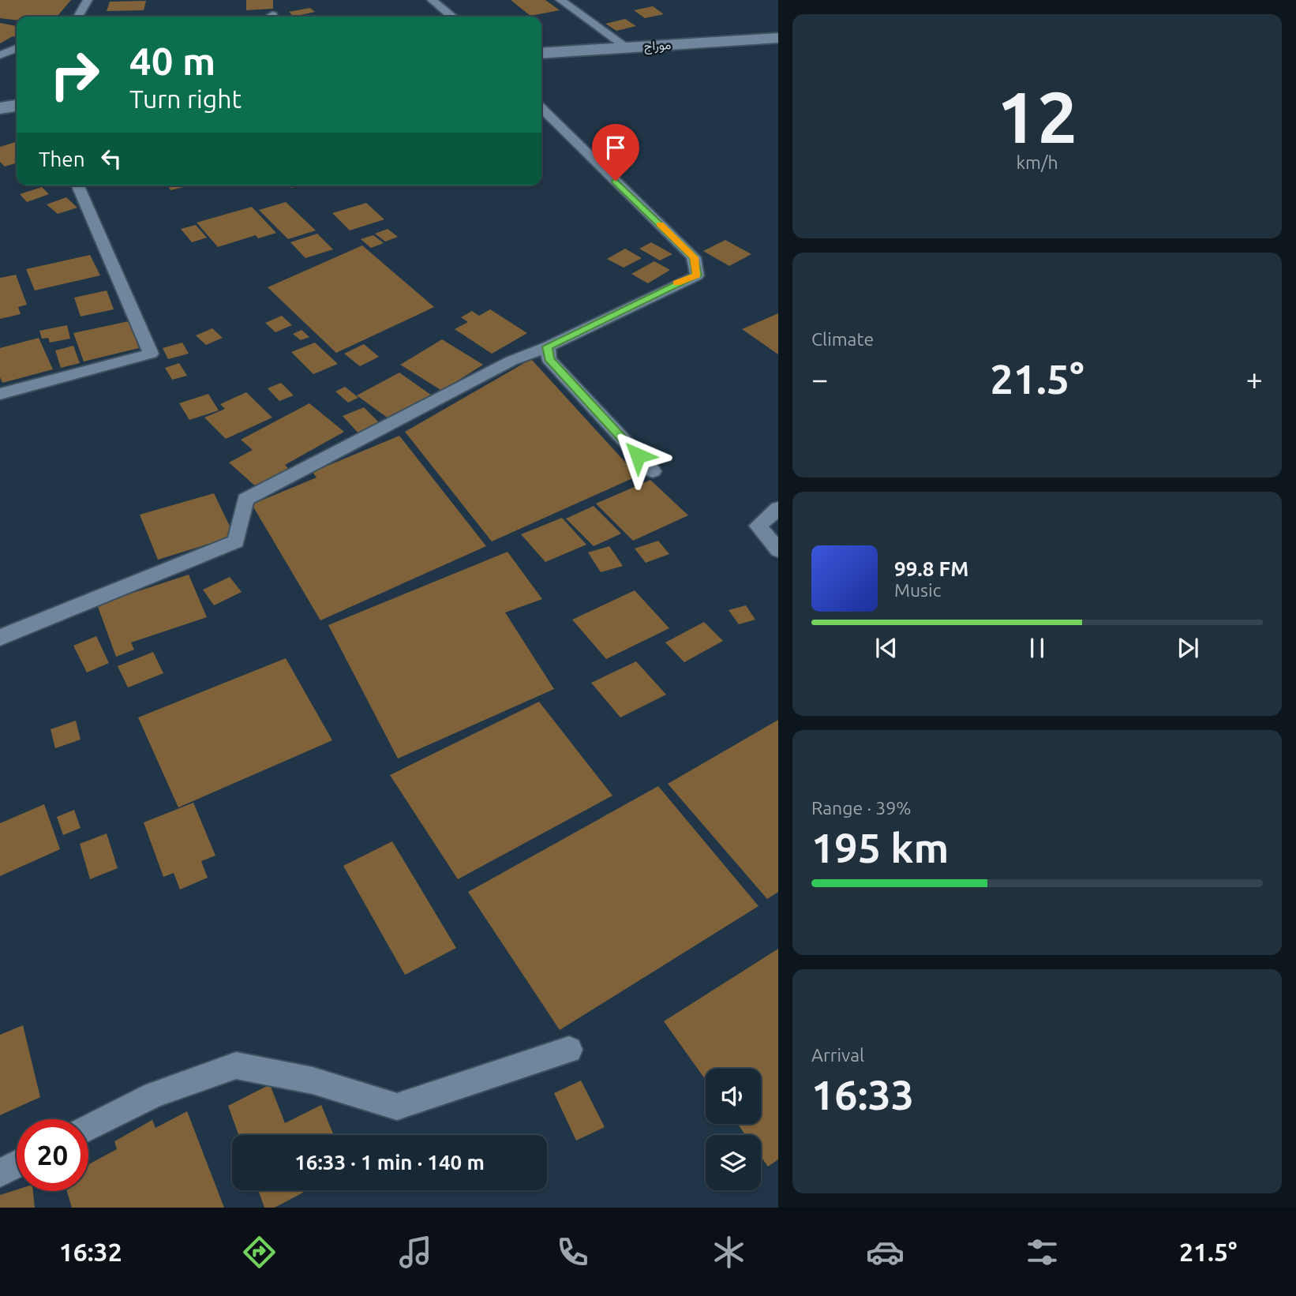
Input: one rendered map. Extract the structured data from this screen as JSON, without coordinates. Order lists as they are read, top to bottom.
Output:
{
  "streets": {
    "main road": ["موراج"]
  },
  "page": {
    "tile": [
      ["12", "km/h"],
      "Climate",
      ["Range · 39%", "195 km"],
      ["Arrival", "16:33"]
    ],
    "turn": ["40 m", "Turn right"],
    "then": "Then",
    "heat": ["−", "21.5°", "+"],
    "song": ["99.8 FM", "Music"],
    "limit": "20",
    "trip": "16:33 · 1 min · 140 m",
    "tabs": ["16:32", "21.5°"]
  }
}
